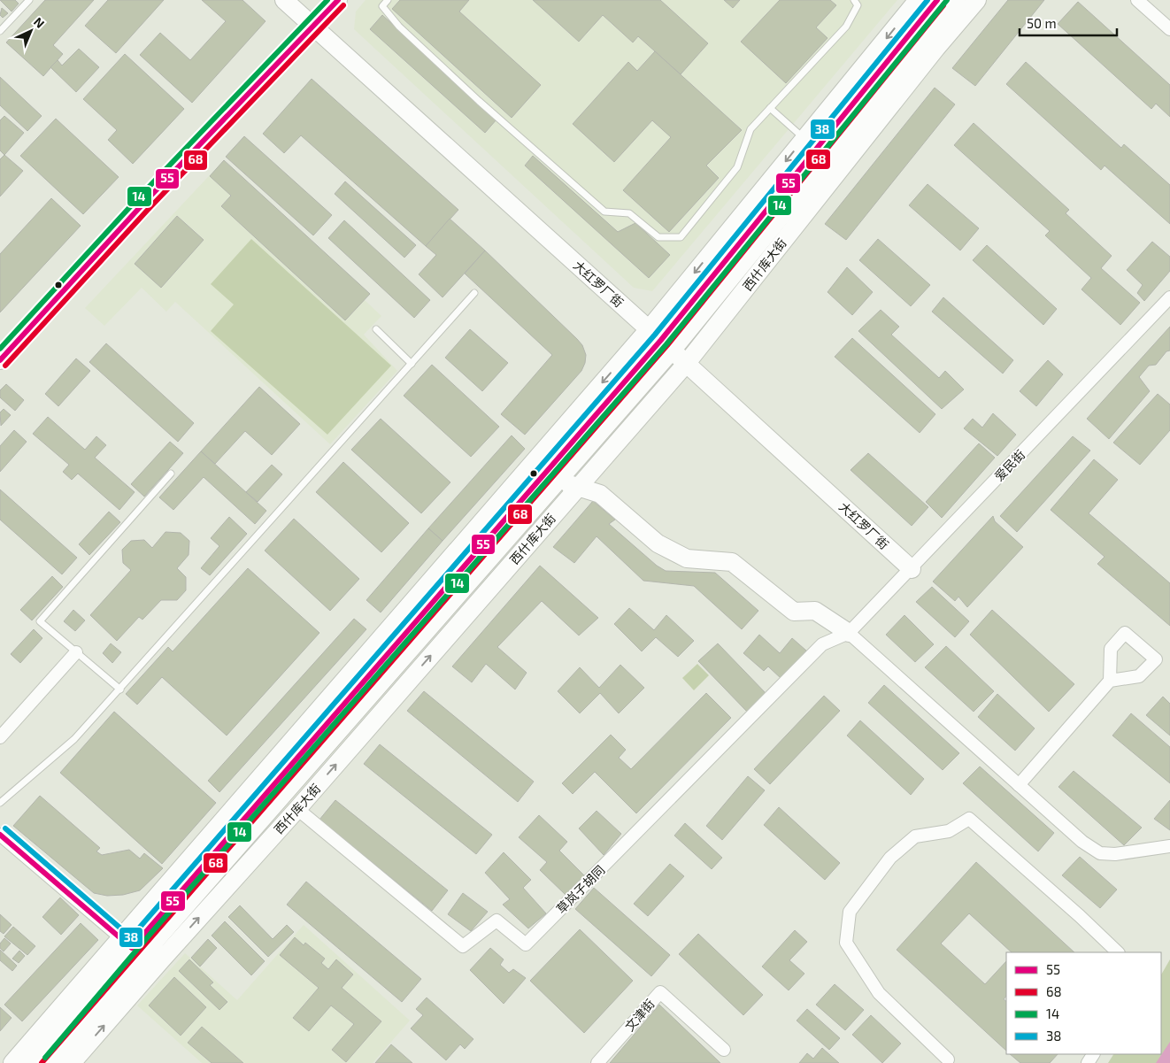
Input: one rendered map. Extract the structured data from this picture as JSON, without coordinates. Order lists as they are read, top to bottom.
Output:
{
  "streets": {
    "street": [
      "西什库大街",
      "大红罗厂街",
      "爱民街",
      "草岚子胡同",
      "文津街"
    ]
  },
  "crossings": [
    ["西什库大街", "大红罗厂街"],
    ["西什库大街", "草岚子胡同"],
    ["大红罗厂街", "爱民街"],
    ["爱民街", "草岚子胡同"]
  ],
  "lines": [
    "transit line 55",
    "transit line 14",
    "transit line 38",
    "transit line 68"
  ],
  "legend": [
    "55",
    "68",
    "14",
    "38"
  ],
  "scale_bar": "50 m",
  "north": "top right"
}
